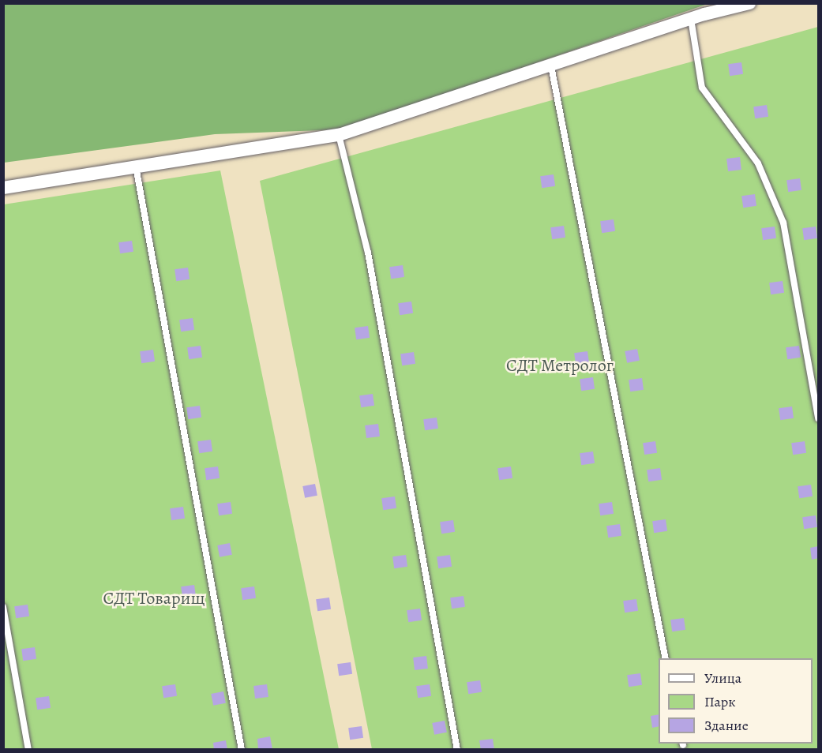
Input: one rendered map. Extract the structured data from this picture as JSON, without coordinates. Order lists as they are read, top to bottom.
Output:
{
  "parks": ["СДТ Метролог", "СДТ Товарищ"],
  "legend": ["Улица", "Парк", "Здание"]
}
